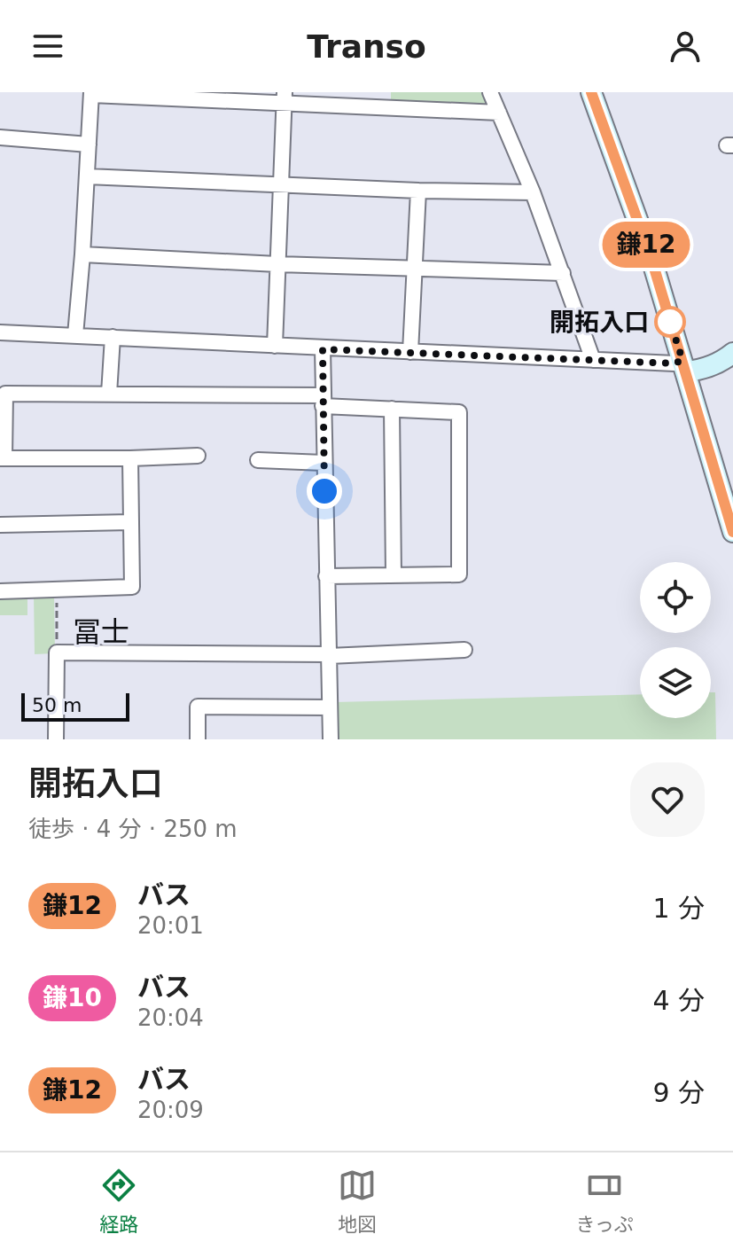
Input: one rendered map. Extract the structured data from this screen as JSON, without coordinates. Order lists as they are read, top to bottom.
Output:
{
  "districts": ["冨士"],
  "places": ["開拓入口"],
  "lines": ["bus line 鎌12"],
  "scale_bar": "50 m",
  "page": {
    "header": "Transo",
    "on_map": "鎌12",
    "scale": "50 m",
    "heading": ["開拓入口", "徒歩 · 4 分 · 250 m"],
    "list": [
      {
        "mark": "鎌12",
        "name": "バス",
        "note": "20:01",
        "value": "1 分"
      },
      {
        "mark": "鎌10",
        "name": "バス",
        "note": "20:04",
        "value": "4 分"
      },
      {
        "mark": "鎌12",
        "name": "バス",
        "note": "20:09",
        "value": "9 分"
      }
    ],
    "tabs": ["経路", "地図", "きっぷ"]
  }
}
